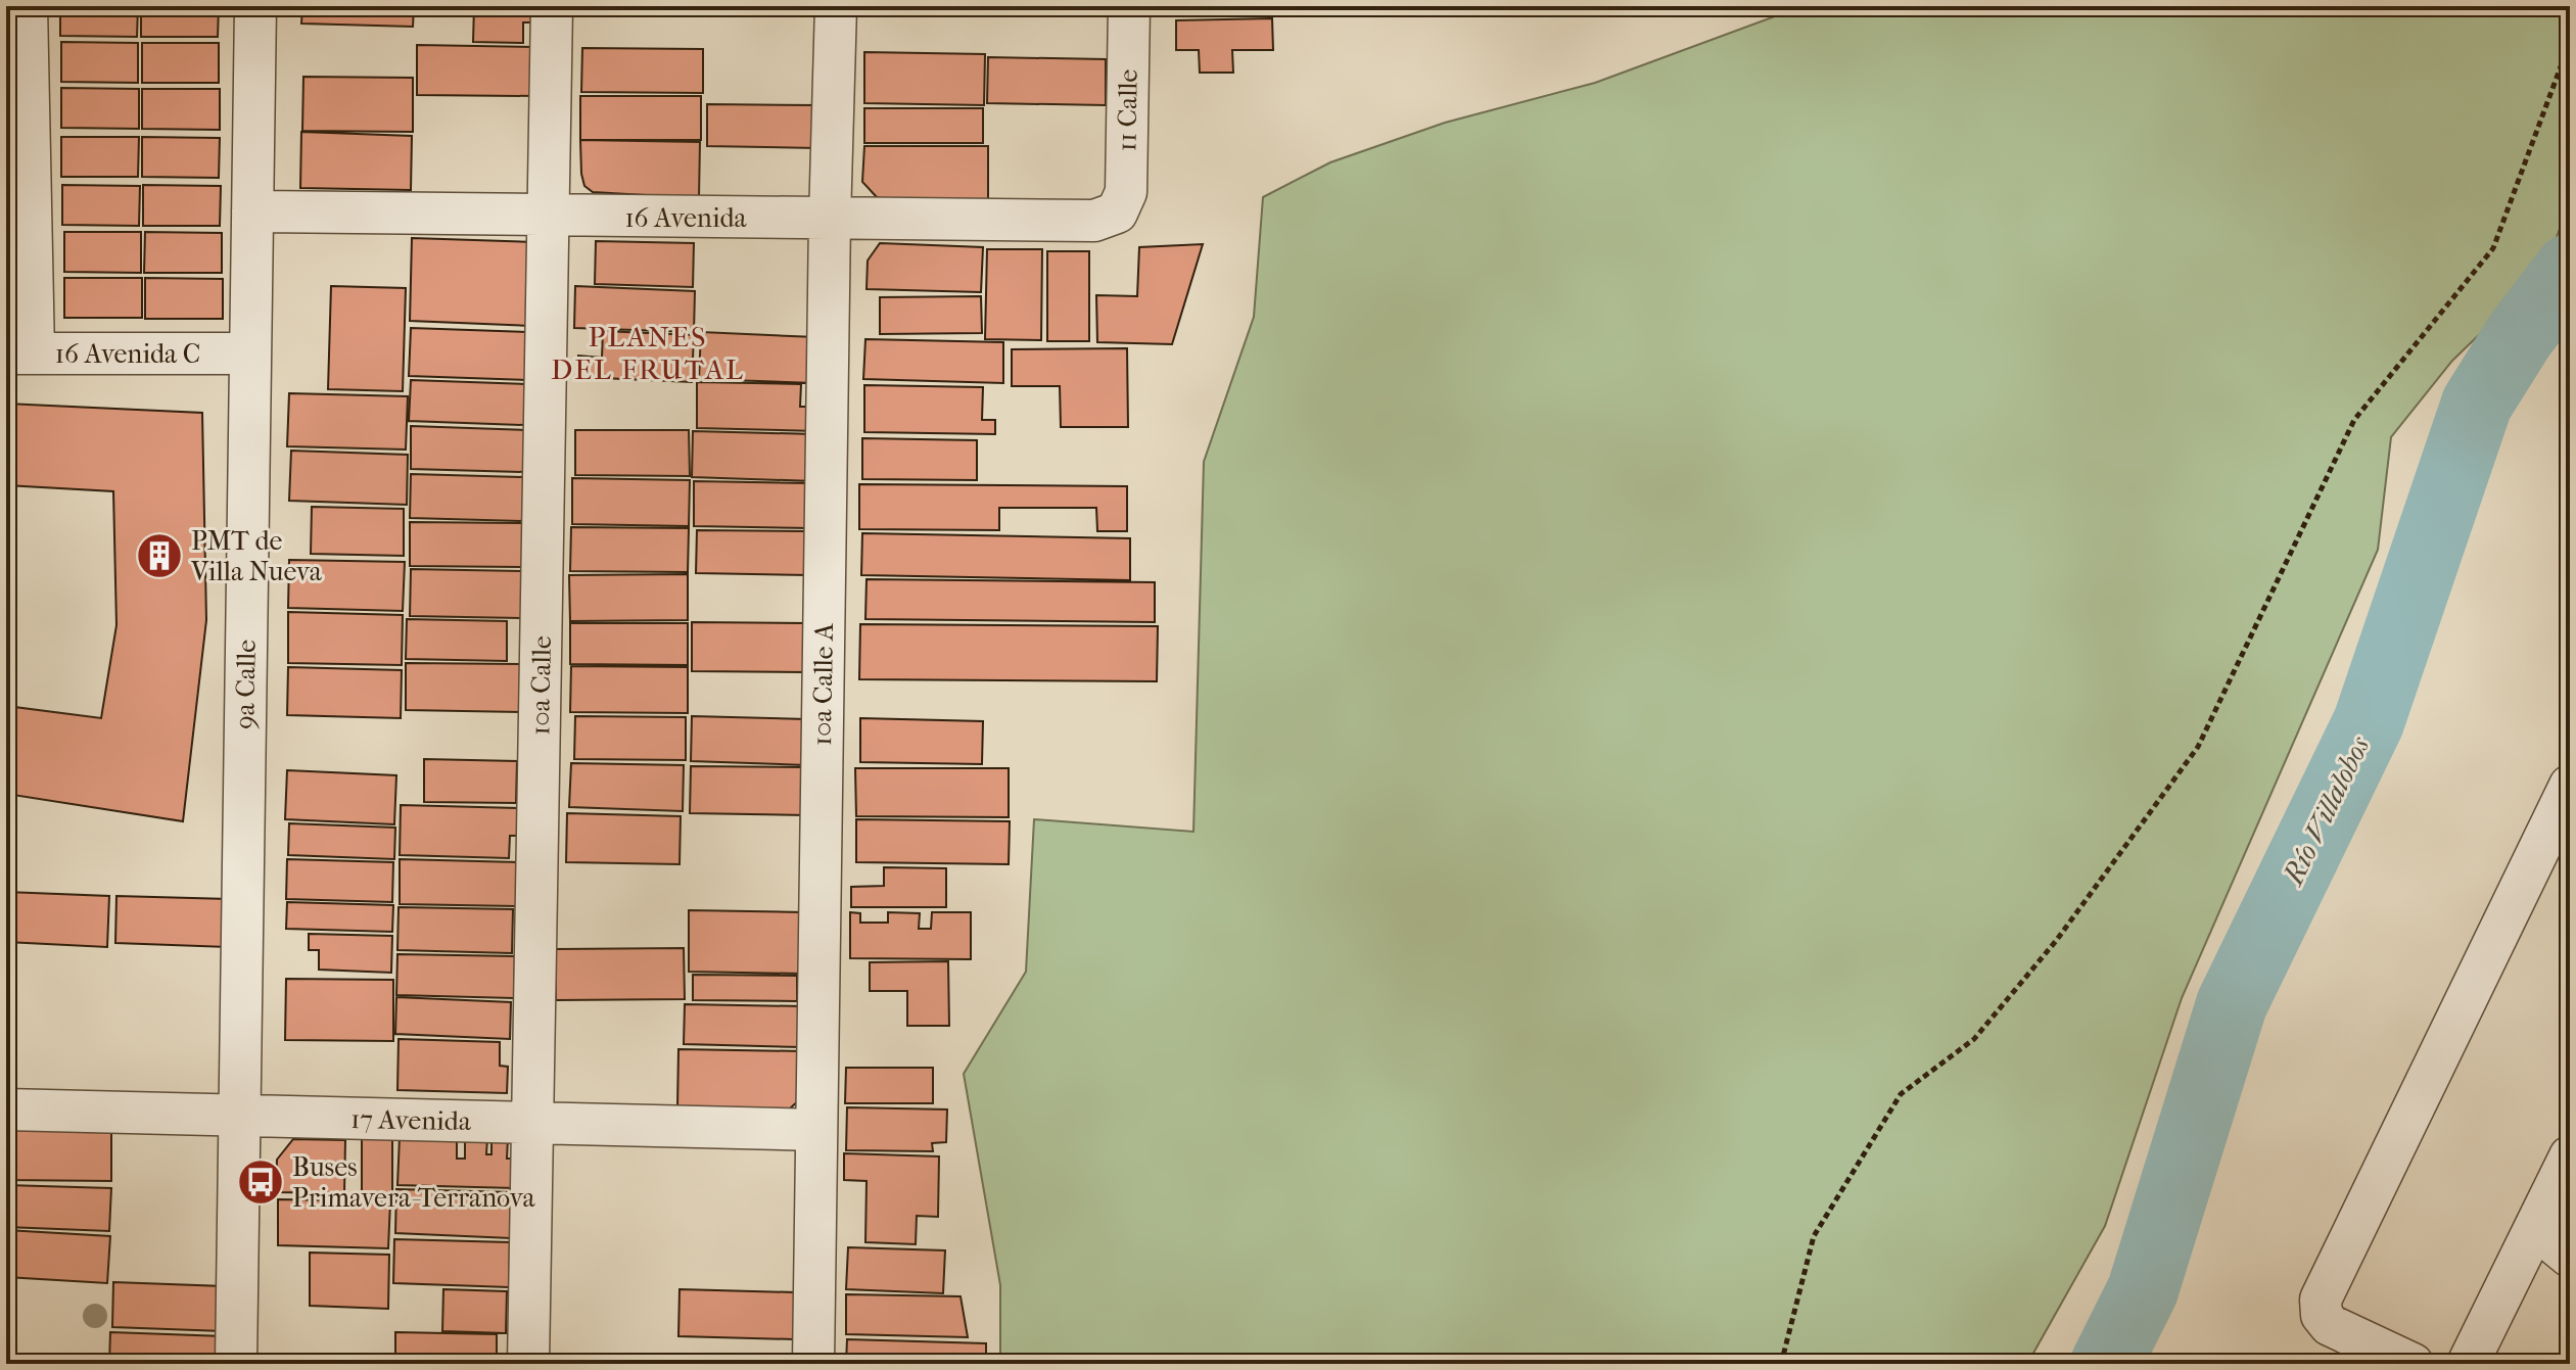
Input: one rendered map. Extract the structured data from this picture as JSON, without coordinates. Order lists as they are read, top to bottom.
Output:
{
  "streets": {
    "street": [
      "11 Calle",
      "16 Avenida",
      "16 Avenida C",
      "9a Calle",
      "10a Calle A",
      "10a Calle",
      "17 Avenida"
    ]
  },
  "crossings": [
    ["11 Calle", "16 Avenida"],
    ["16 Avenida", "9a Calle"],
    ["16 Avenida", "10a Calle A"],
    ["16 Avenida", "10a Calle"],
    ["16 Avenida C", "9a Calle"],
    ["9a Calle", "17 Avenida"],
    ["10a Calle A", "17 Avenida"],
    ["10a Calle", "17 Avenida"]
  ],
  "districts": ["PLANES DEL FRUTAL"],
  "water": ["Río Villalobos"],
  "places": {
    "building": ["PMT de Villa Nueva"],
    "bus stop": ["Buses Primavera-Terranova"]
  }
}
